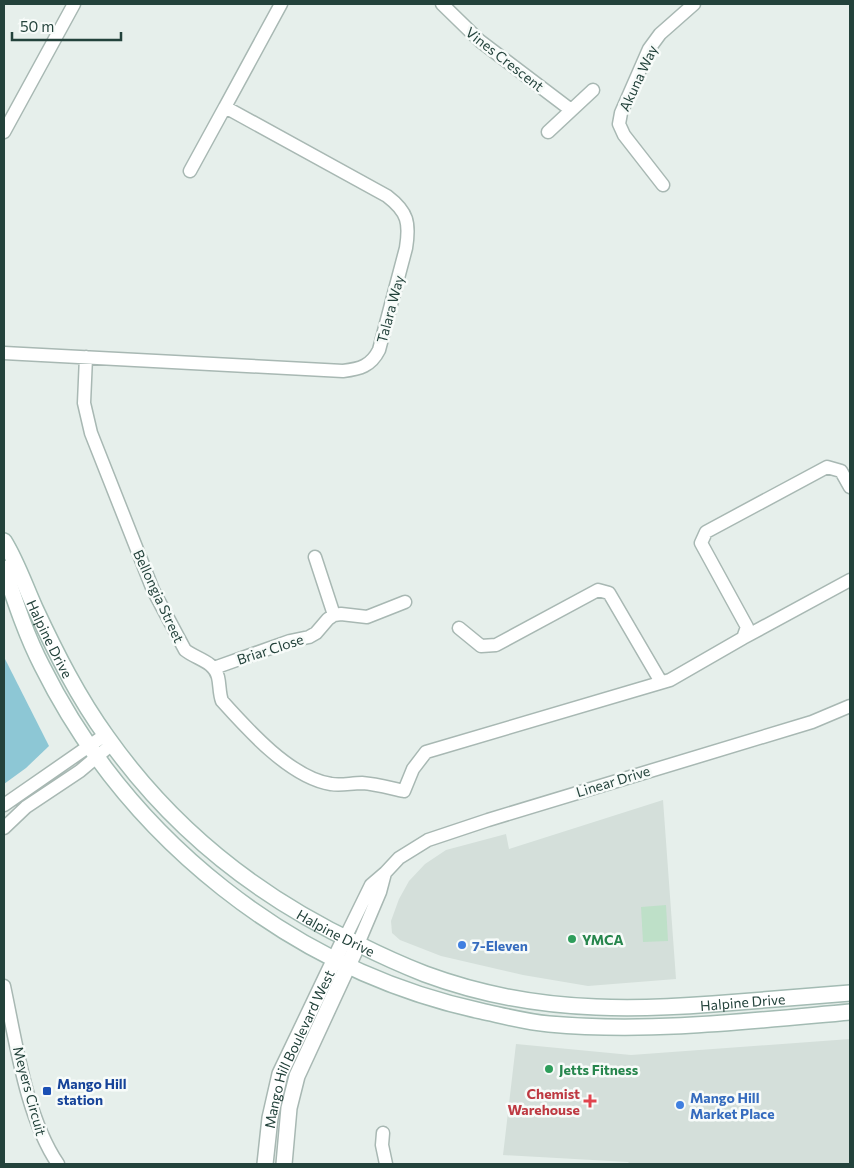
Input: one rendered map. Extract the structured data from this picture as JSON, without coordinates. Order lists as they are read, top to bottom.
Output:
{
  "streets": {
    "main road": ["Halpine Drive", "Mango Hill Boulevard West"],
    "street": [
      "Vines Crescent",
      "Akuna Way",
      "Talara Way",
      "Bellongia Street",
      "Briar Close",
      "Linear Drive",
      "Meyers Circuit"
    ]
  },
  "crossings": [
    ["Talara Way", "Bellongia Street"],
    ["Bellongia Street", "Briar Close"],
    ["Halpine Drive", "Linear Drive"],
    ["Halpine Drive", "Mango Hill Boulevard West"],
    ["Linear Drive", "Mango Hill Boulevard West"]
  ],
  "places": {
    "other": [
      "YMCA",
      "7-Eleven",
      "Jetts Fitness",
      "Mango Hill Market Place"
    ],
    "transit": ["Mango Hill station"],
    "health": ["Chemist Warehouse"]
  },
  "scale_bar": "50 m"
}
